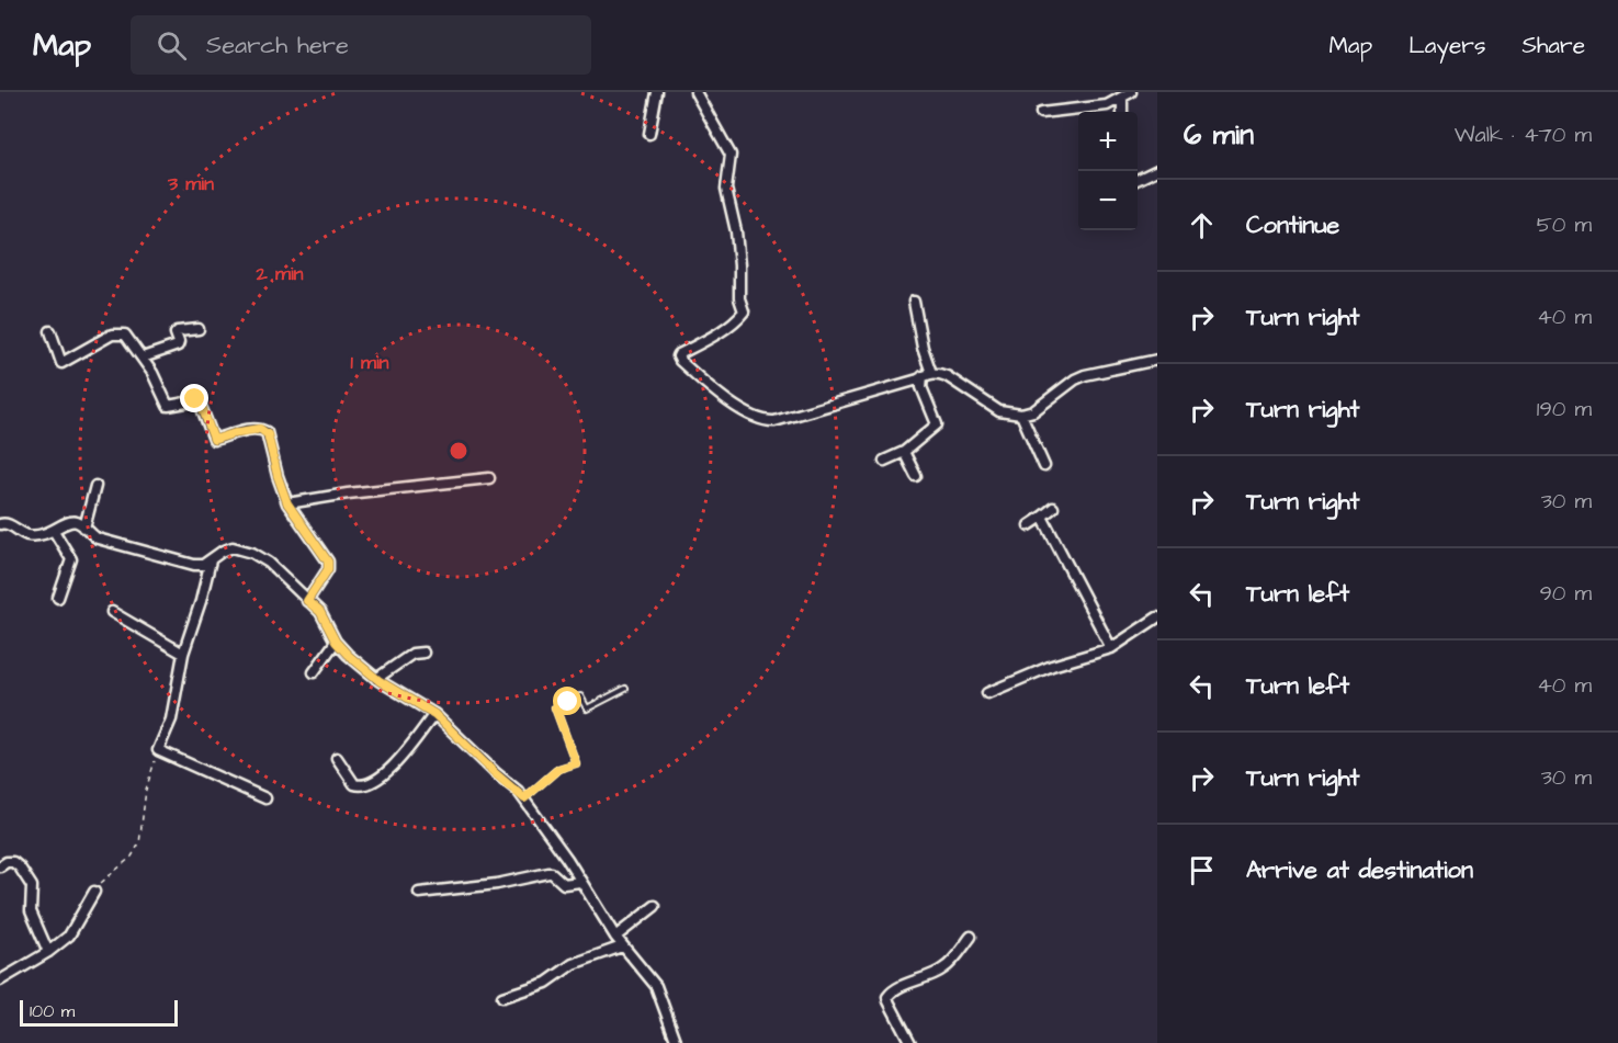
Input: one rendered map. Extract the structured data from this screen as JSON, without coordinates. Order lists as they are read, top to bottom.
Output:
{
  "scale_bar": "100 m",
  "page": {
    "header": "Map",
    "search": "Search here",
    "nav": ["Map", "Layers", "Share"],
    "heading": ["6 min", "Walk · 470 m"],
    "map_buttons": ["+", "−"],
    "list": [
      ["Continue", "50 m"],
      ["Turn right", "40 m"],
      ["Turn right", "190 m"],
      ["Turn right", "30 m"],
      ["Turn left", "90 m"],
      ["Turn left", "40 m"],
      ["Turn right", "30 m"],
      "Arrive at destination"
    ],
    "scale": "100 m"
  },
  "rings": ["3 min", "2 min", "1 min"]
}
